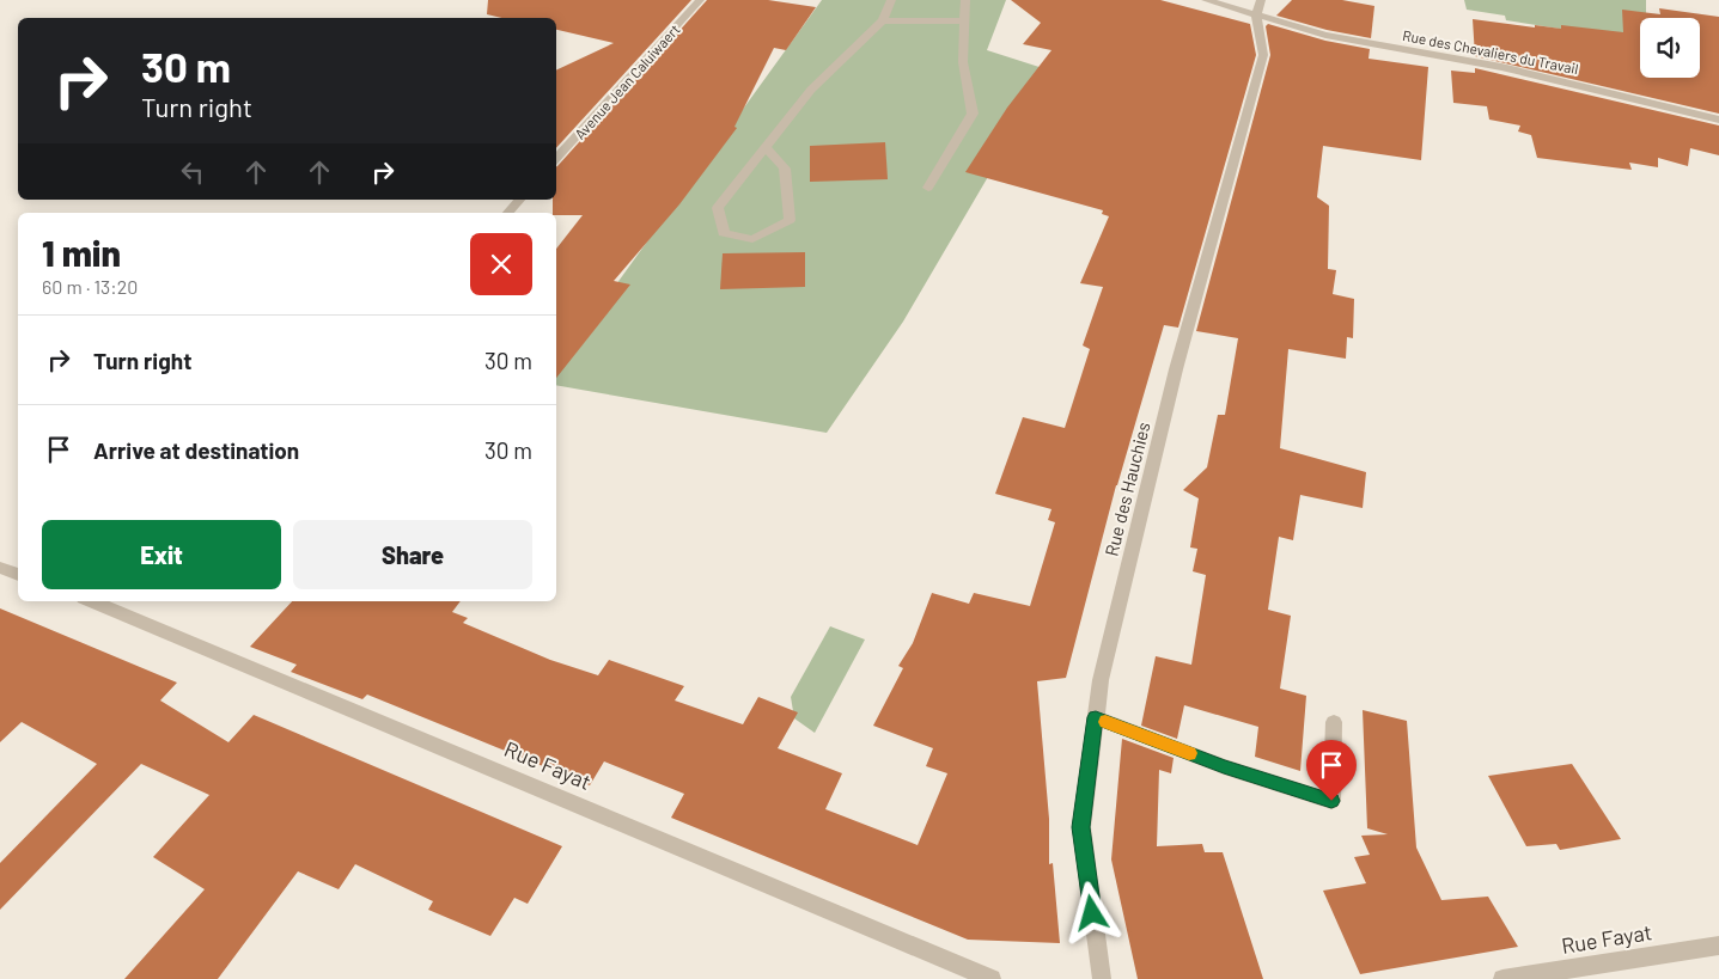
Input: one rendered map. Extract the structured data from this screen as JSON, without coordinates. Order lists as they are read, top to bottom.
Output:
{
  "streets": {
    "street": [
      "Rue des Chevaliers du Travail",
      "Avenue Jean Caluiwaert",
      "Rue des Hauchies",
      "Rue Fayat"
    ]
  },
  "crossings": [
    ["Rue des Chevaliers du Travail", "Rue des Hauchies"]
  ],
  "page": {
    "turn": ["30 m", "Turn right"],
    "heading": ["1 min", "60 m · 13:20"],
    "list": [
      {
        "name": "Turn right",
        "value": "30 m"
      },
      {
        "name": "Arrive at destination",
        "value": "30 m"
      }
    ],
    "buttons": ["Exit", "Share"]
  }
}
